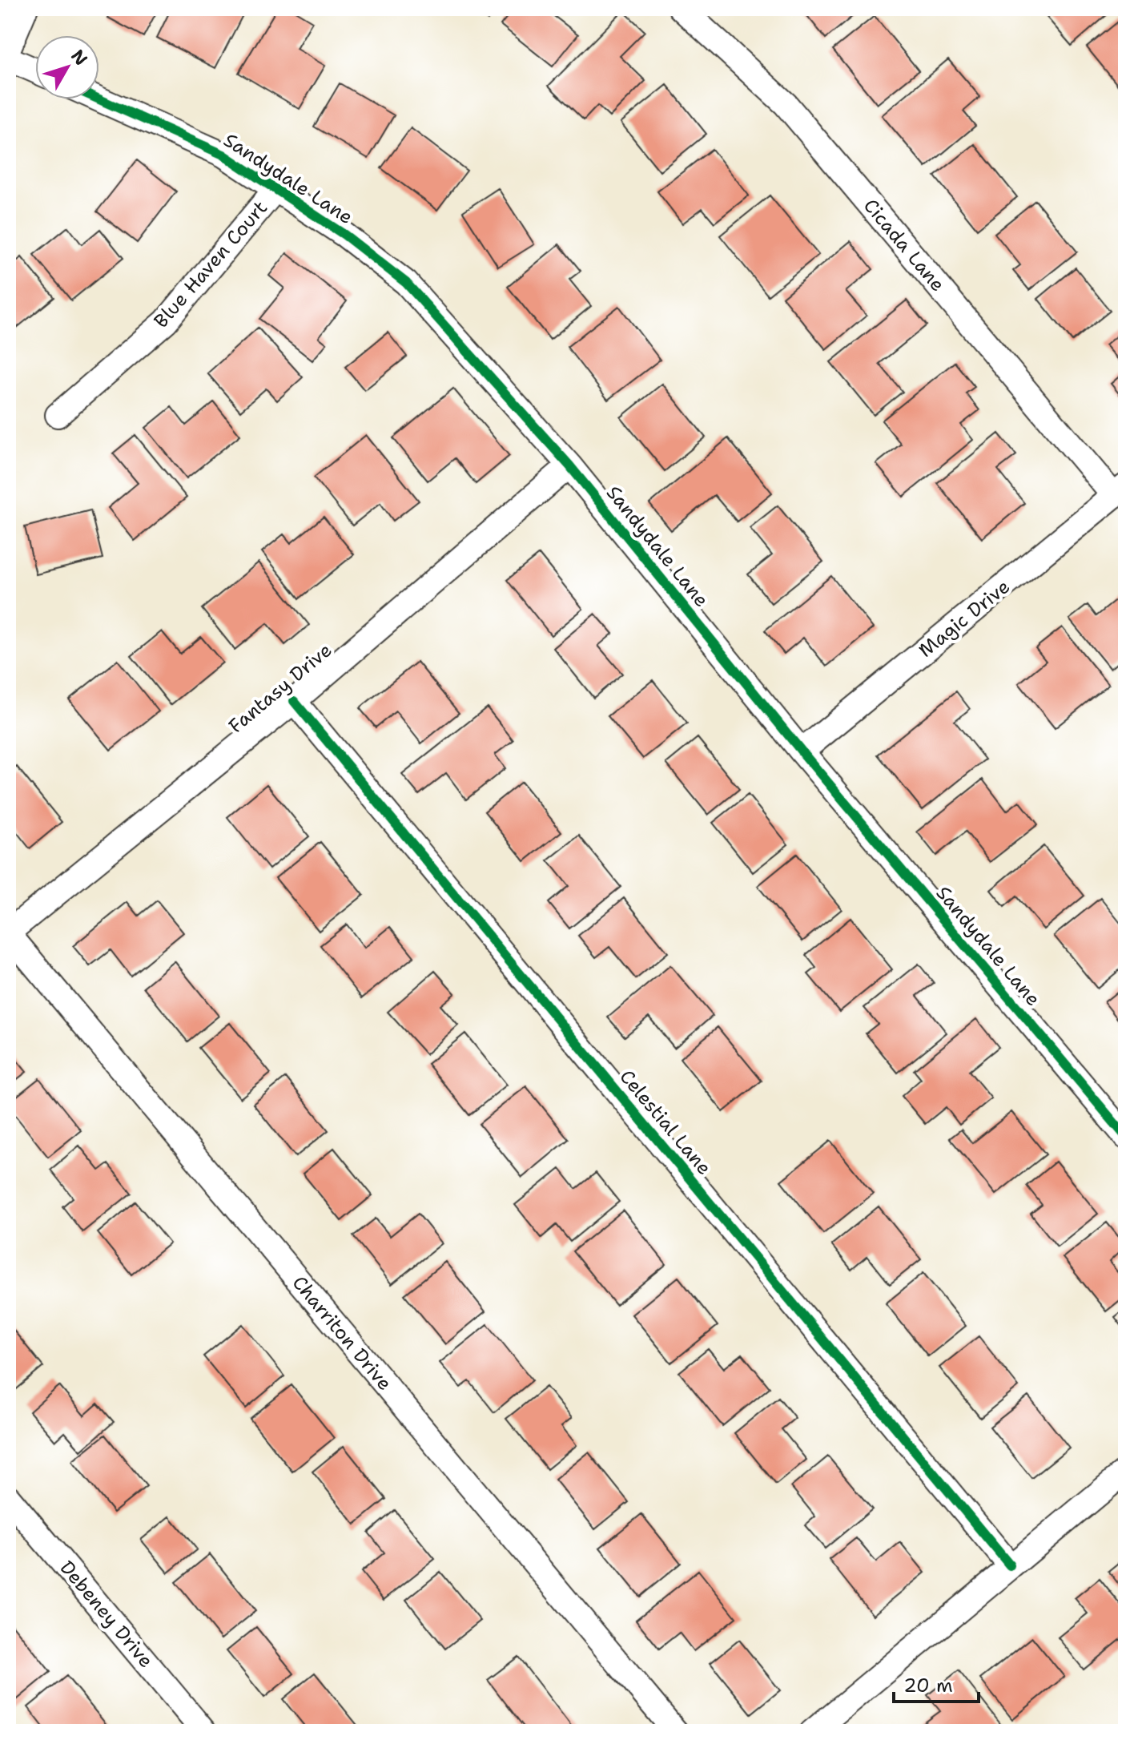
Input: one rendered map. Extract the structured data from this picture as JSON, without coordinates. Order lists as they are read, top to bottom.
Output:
{
  "streets": {
    "street": [
      "Sandydale Lane",
      "Cicada Lane",
      "Blue Haven Court",
      "Magic Drive",
      "Fantasy Drive",
      "Celestial Lane",
      "Charriton Drive",
      "Debeney Drive"
    ]
  },
  "crossings": [
    ["Sandydale Lane", "Blue Haven Court"],
    ["Sandydale Lane", "Magic Drive"],
    ["Sandydale Lane", "Fantasy Drive"],
    ["Cicada Lane", "Magic Drive"],
    ["Fantasy Drive", "Celestial Lane"],
    ["Fantasy Drive", "Charriton Drive"]
  ],
  "scale_bar": "20 m",
  "north": "top right"
}
